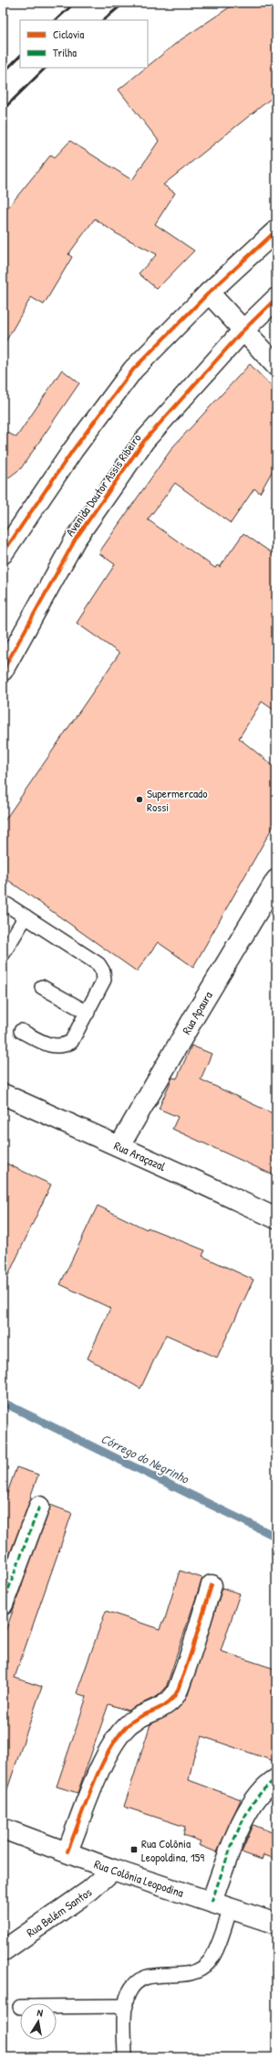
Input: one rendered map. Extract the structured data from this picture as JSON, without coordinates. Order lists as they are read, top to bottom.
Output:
{
  "streets": {
    "street": [
      "Avenida Doutor Assis Ribeiro",
      "Rua Apaura",
      "Rua Araçazal",
      "Rua Colônia Leopodina",
      "Rua Belém Santos"
    ]
  },
  "crossings": [
    ["Rua Apaura", "Rua Araçazal"],
    ["Rua Colônia Leopodina", "Rua Belém Santos"]
  ],
  "water": ["Córrego do Negrinho"],
  "places": {
    "other": ["Supermercado Rossi"],
    "transit": ["Rua Colônia Leopoldina, 159"]
  },
  "legend": ["Ciclovia", "Trilha"],
  "north": "top"
}
